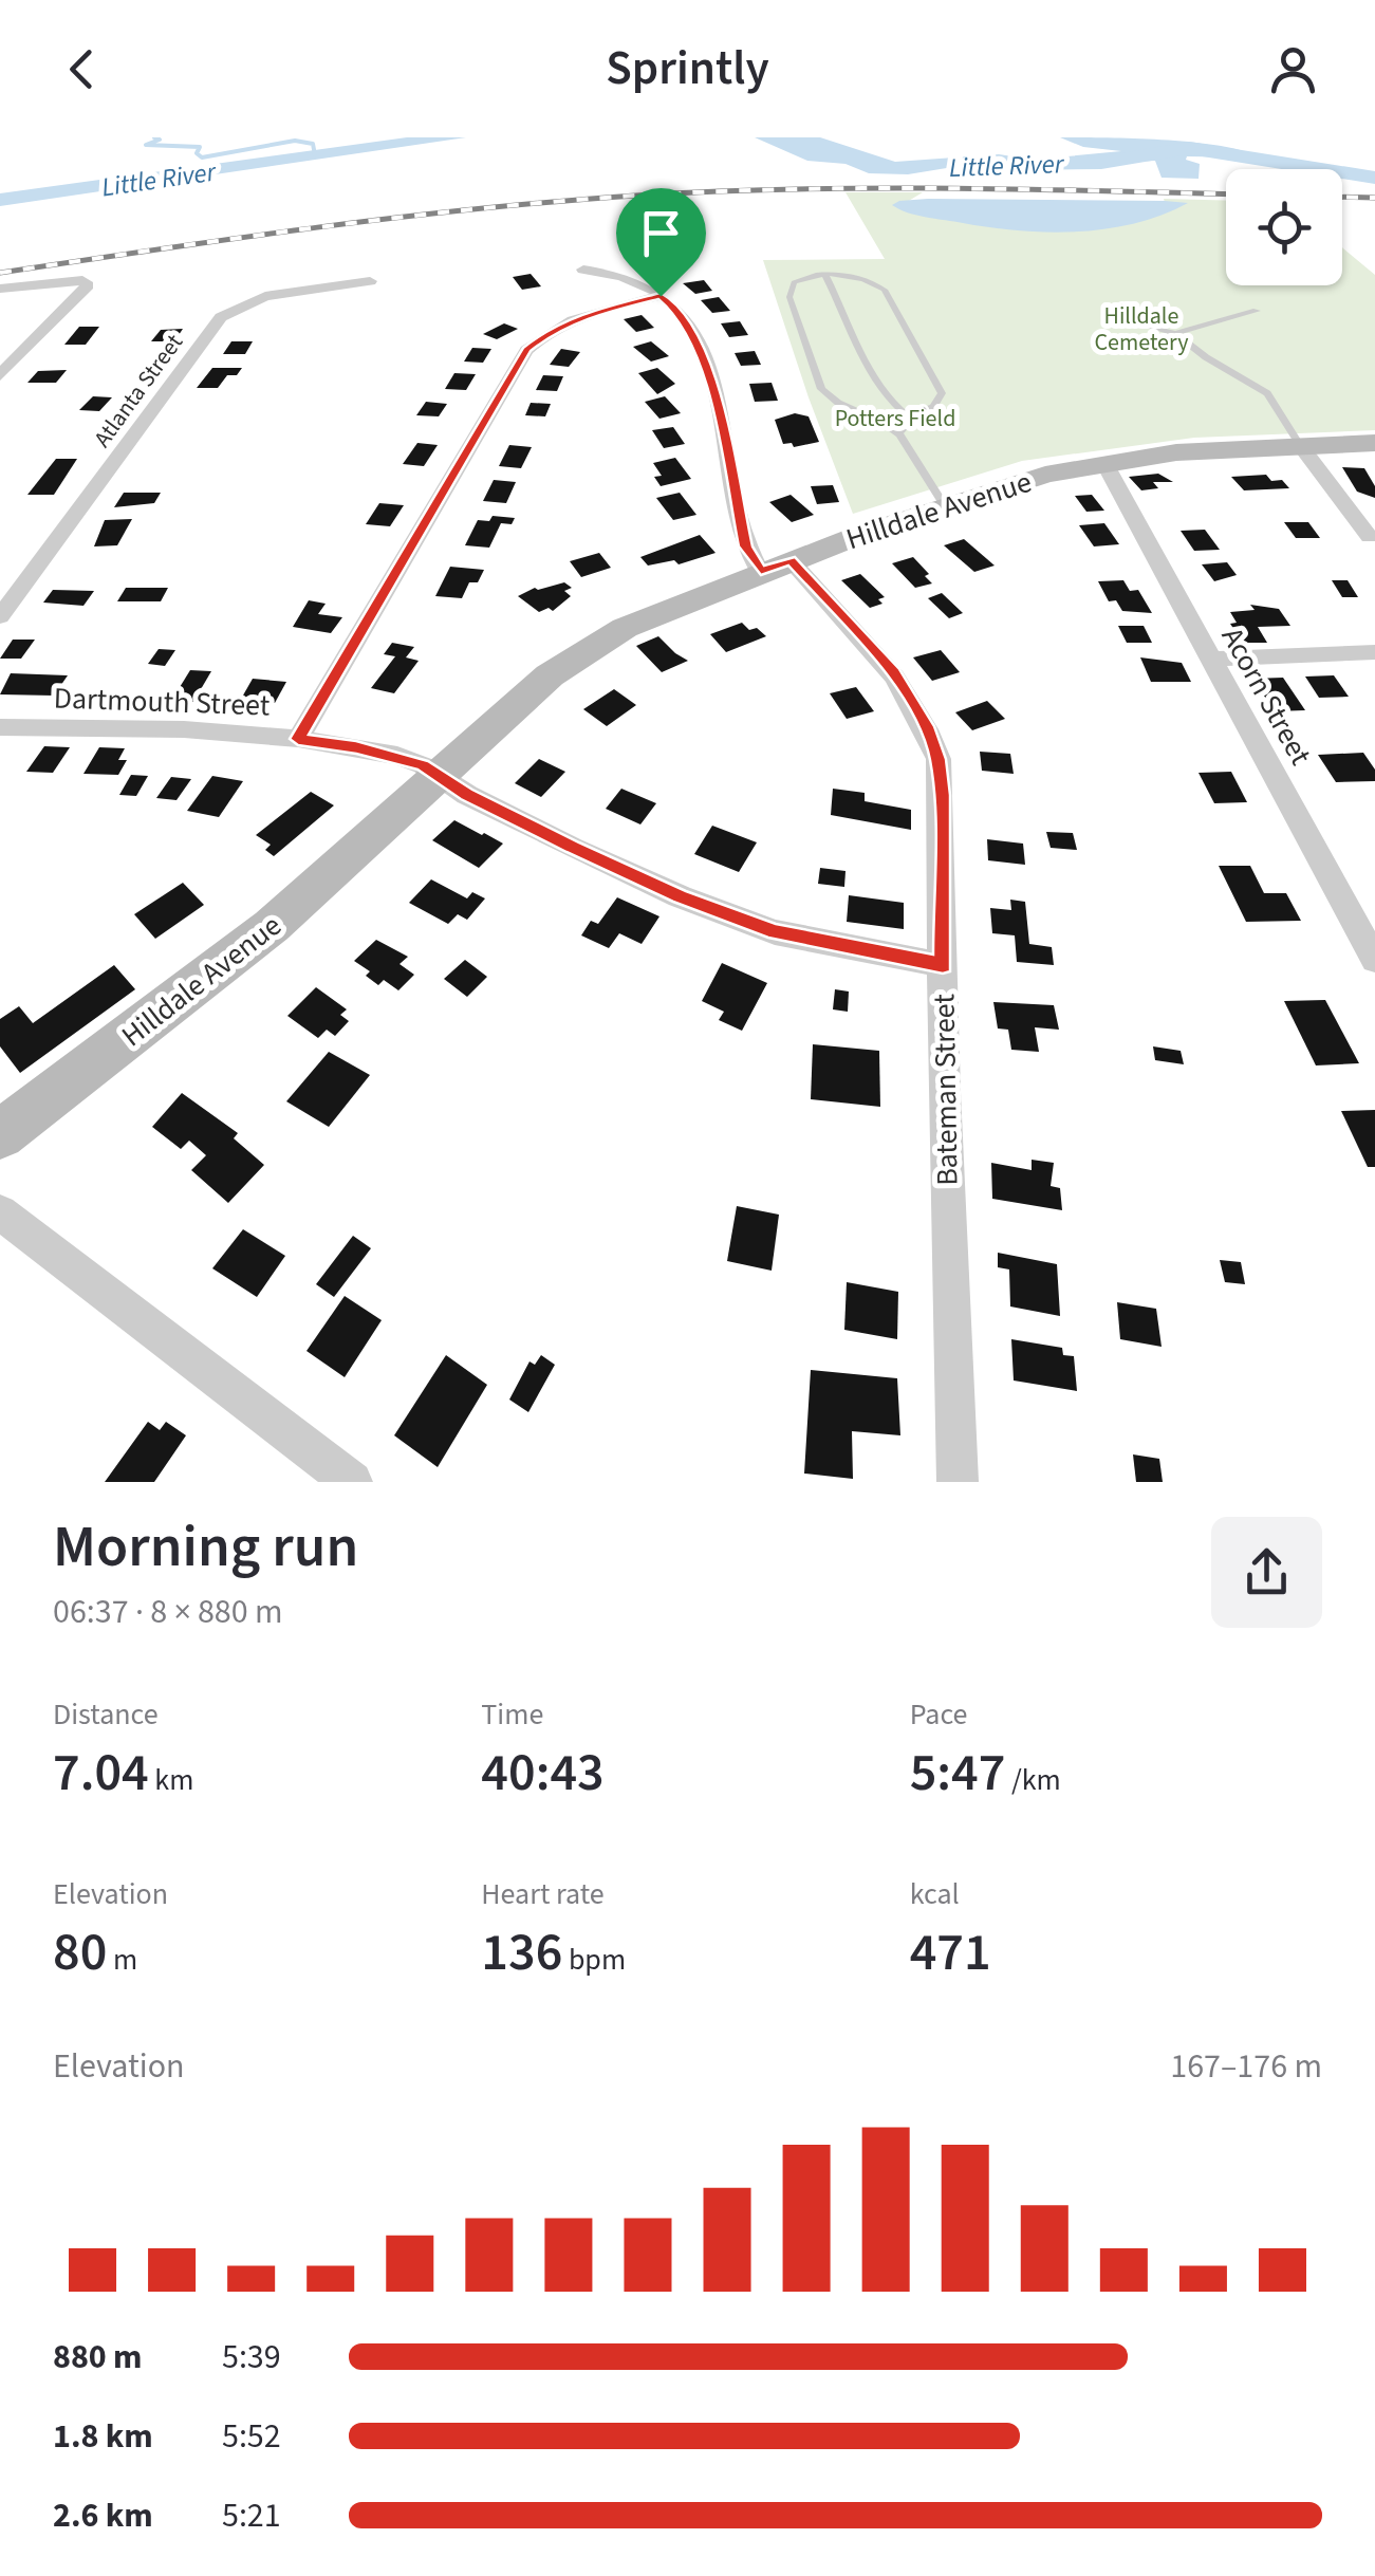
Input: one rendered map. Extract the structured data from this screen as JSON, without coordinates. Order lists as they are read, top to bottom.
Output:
{
  "streets": {
    "main road": ["Hilldale Avenue"],
    "street": [
      "Atlanta Street",
      "Acorn Street",
      "Dartmouth Street",
      "Bateman Street"
    ]
  },
  "crossings": [
    ["Hilldale Avenue", "Acorn Street"],
    ["Hilldale Avenue", "Dartmouth Street"],
    ["Hilldale Avenue", "Bateman Street"],
    ["Dartmouth Street", "Bateman Street"]
  ],
  "water": ["Little River"],
  "parks": ["Hilldale Cemetery", "Potters Field"],
  "page": {
    "header": "Sprintly",
    "heading": ["Morning run", "06:37 · 8 × 880 m"],
    "stats": [
      ["Distance", "7.04 km"],
      ["Time", "40:43"],
      ["Pace", "5:47 /km"],
      ["Elevation", "80 m"],
      ["Heart rate", "136 bpm"],
      ["kcal", "471"]
    ],
    "chart": ["Elevation", "167–176 m"],
    "list": [
      {
        "name": "880 m",
        "note": "5:39"
      },
      {
        "name": "1.8 km",
        "note": "5:52"
      },
      {
        "name": "2.6 km",
        "note": "5:21"
      }
    ]
  }
}
